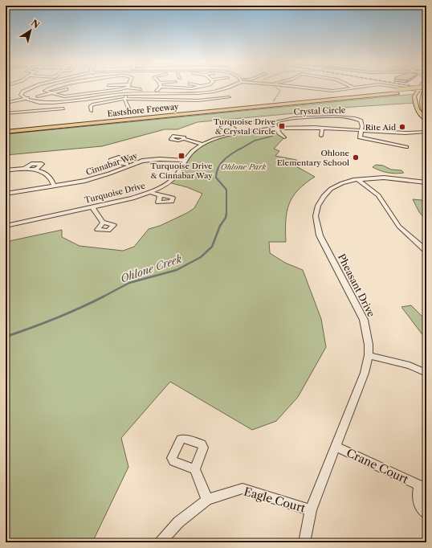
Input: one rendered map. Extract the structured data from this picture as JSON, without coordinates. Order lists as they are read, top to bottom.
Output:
{
  "streets": {
    "highway": ["Eastshore Freeway"],
    "street": [
      "Crystal Circle",
      "Cinnabar Way",
      "Turquoise Drive",
      "Pheasant Drive",
      "Crane Court",
      "Eagle Court"
    ]
  },
  "crossings": [
    ["Crystal Circle", "Turquoise Drive"],
    ["Cinnabar Way", "Turquoise Drive"],
    ["Pheasant Drive", "Crane Court"],
    ["Pheasant Drive", "Eagle Court"]
  ],
  "water": ["Ohlone Creek"],
  "parks": ["Ohlone Park"],
  "places": {
    "transit": ["Turquoise Drive & Crystal Circle", "Turquoise Drive & Cinnabar Way"],
    "other": ["Rite Aid", "Ohlone Elementary School"]
  },
  "north": "top right"
}
